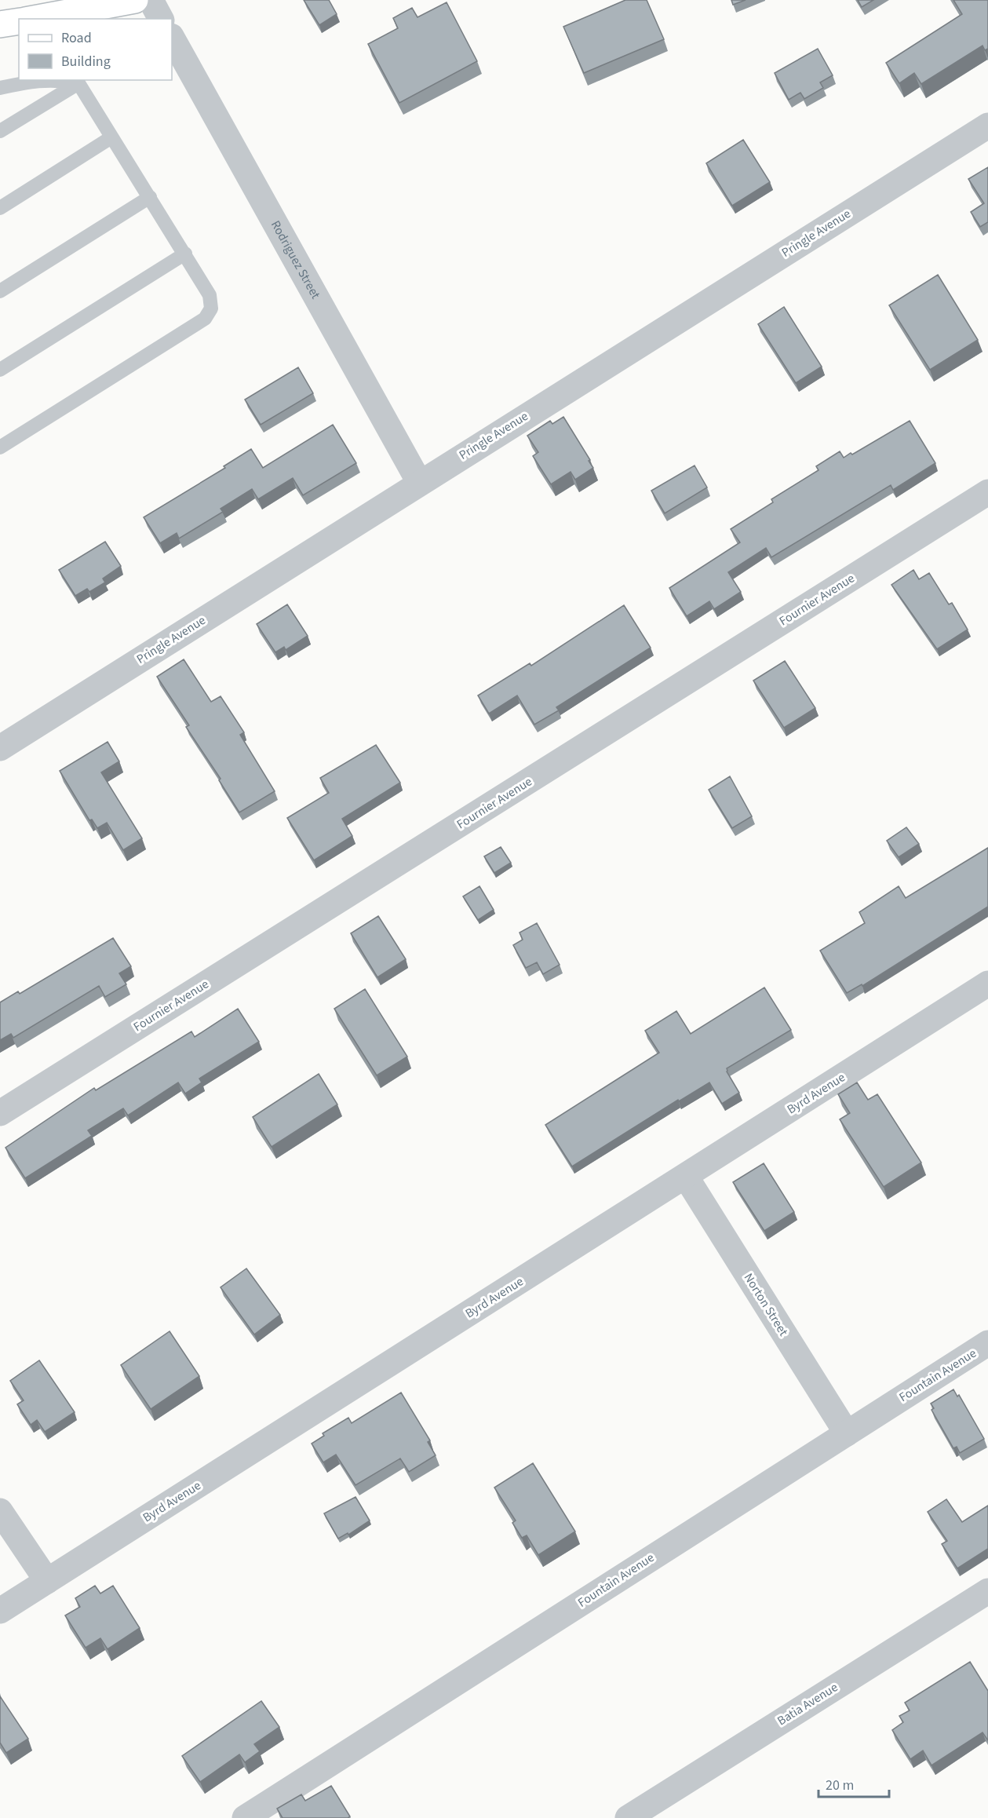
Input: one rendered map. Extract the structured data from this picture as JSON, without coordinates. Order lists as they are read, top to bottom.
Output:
{
  "streets": {
    "street": [
      "Pringle Avenue",
      "Rodriguez Street",
      "Fournier Avenue",
      "Byrd Avenue",
      "Norton Street",
      "Fountain Avenue",
      "Batia Avenue"
    ]
  },
  "crossings": [
    ["Pringle Avenue", "Rodriguez Street"],
    ["Byrd Avenue", "Norton Street"],
    ["Norton Street", "Fountain Avenue"]
  ],
  "legend": ["Road", "Building"],
  "scale_bar": "20 m"
}
